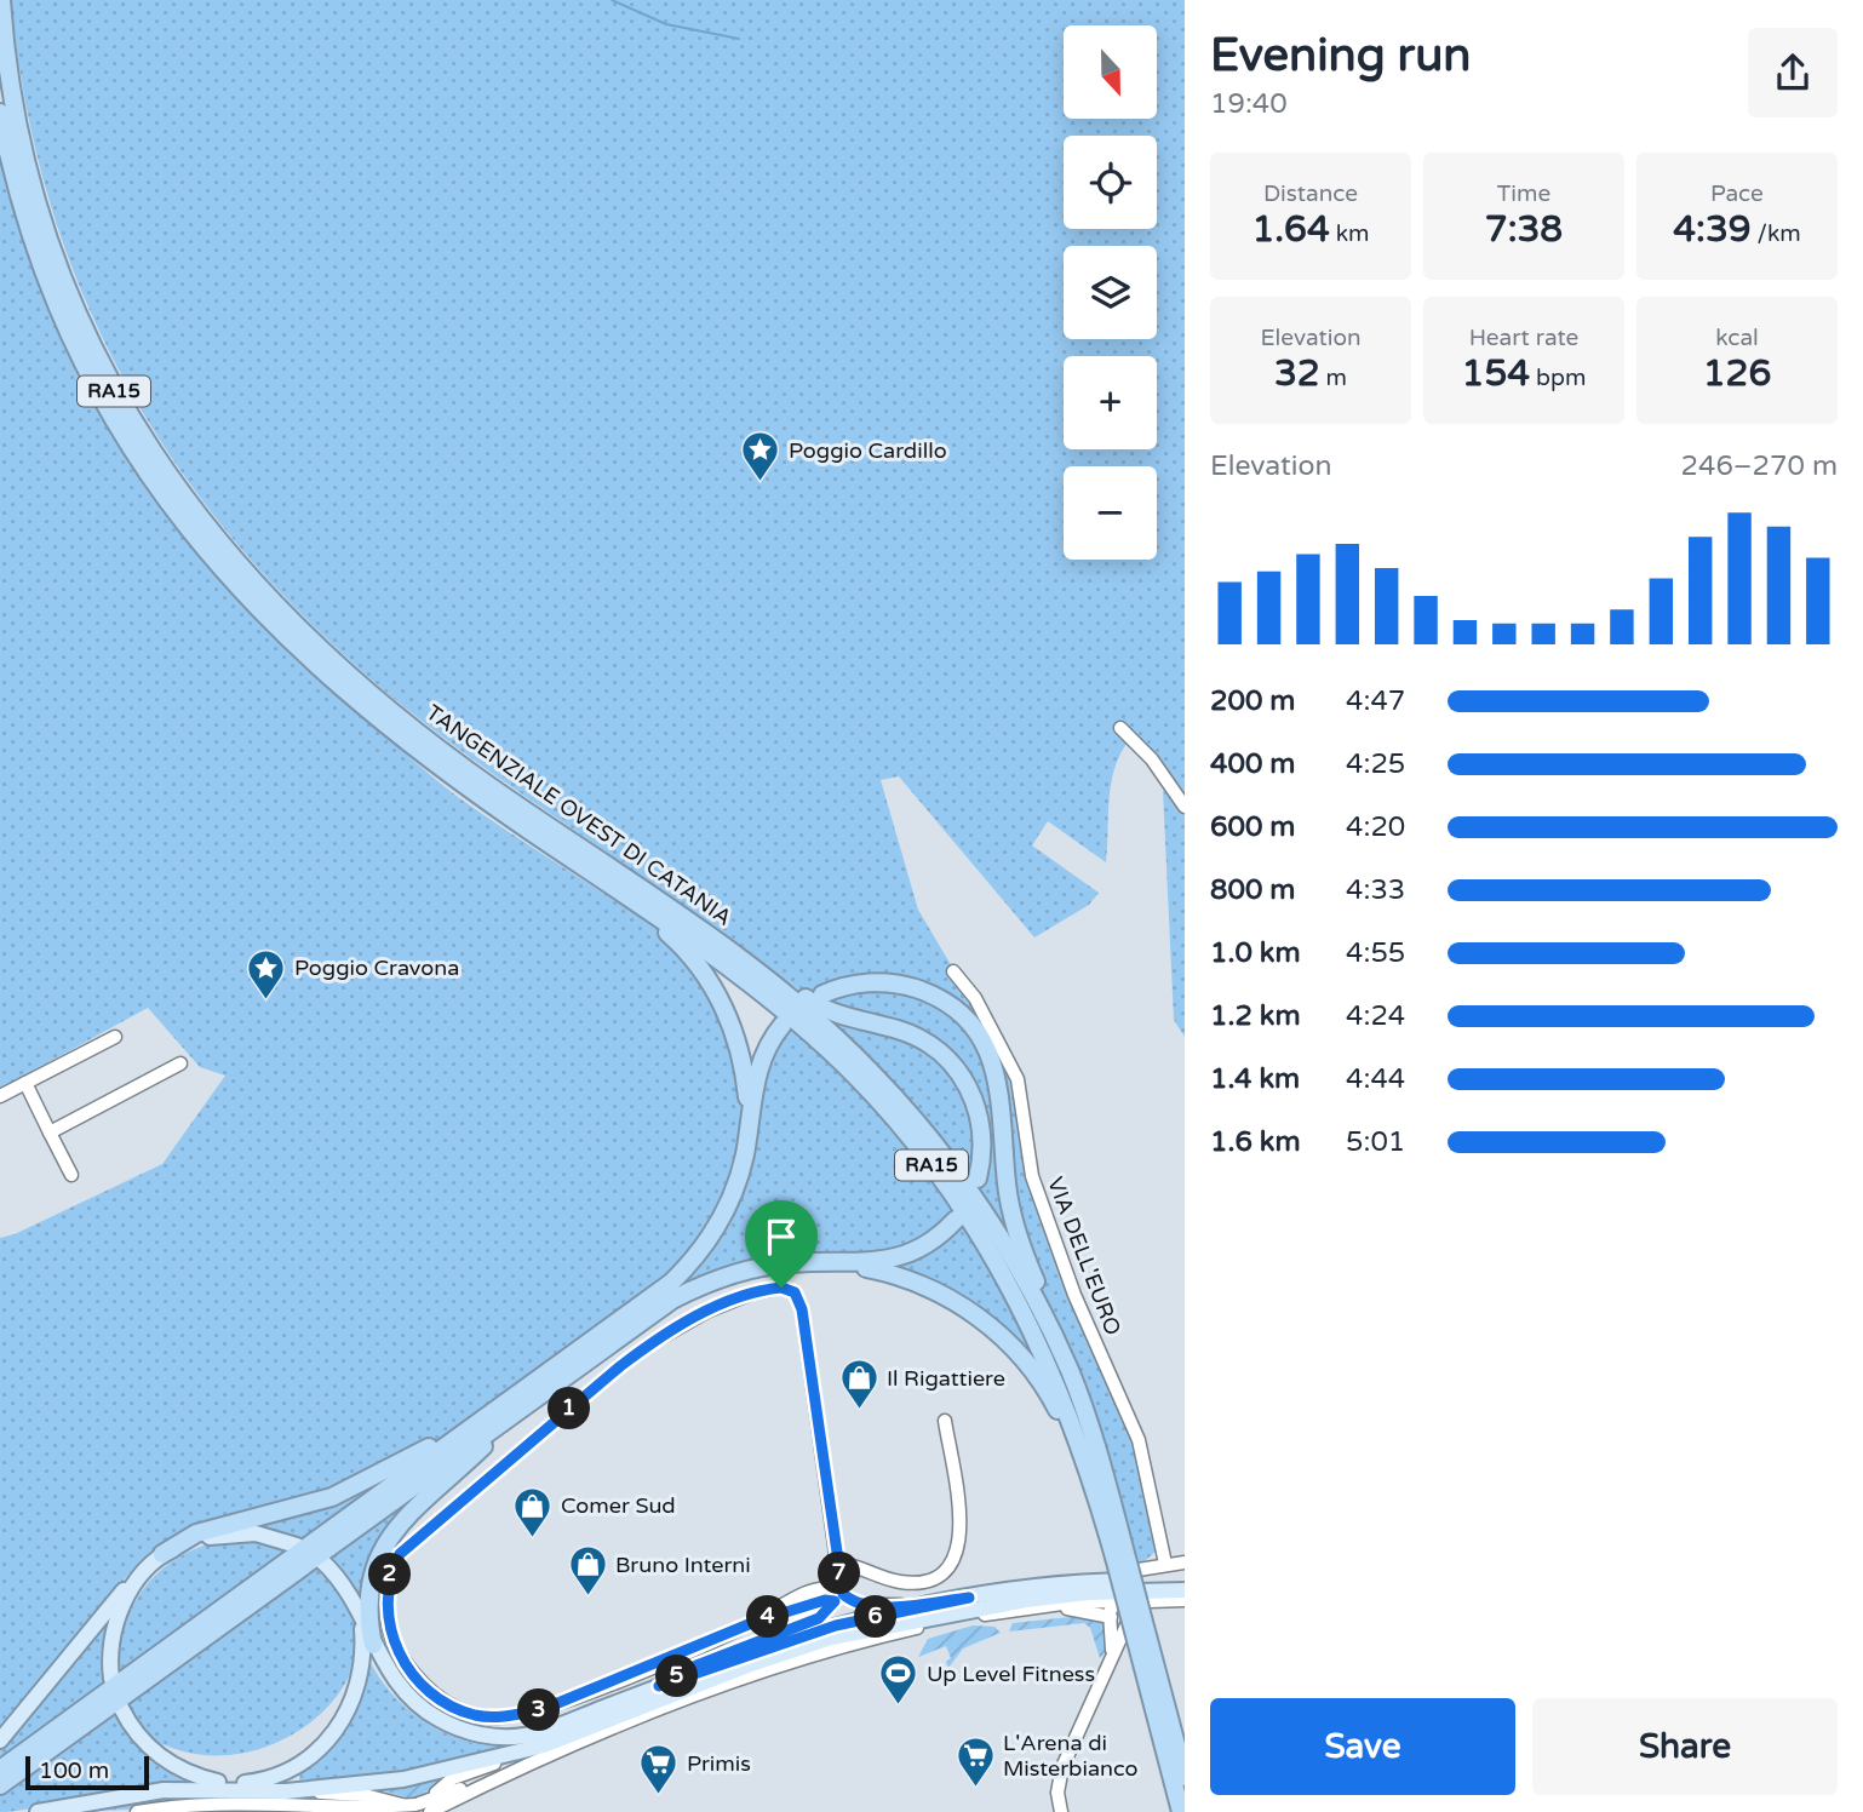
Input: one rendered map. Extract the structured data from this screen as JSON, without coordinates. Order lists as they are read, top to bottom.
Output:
{
  "streets": {
    "highway": ["RA15", "TANGENZIALE OVEST DI CATANIA"],
    "street": ["VIA DELL'EURO"]
  },
  "crossings": [
    ["RA15", "TANGENZIALE OVEST DI CATANIA"]
  ],
  "places": {
    "place": ["Poggio Cardillo", "Poggio Cravona"],
    "shop": ["Il Rigattiere", "Comer Sud", "Bruno Interni"],
    "sports": ["Up Level Fitness"],
    "supermarket": ["L'Arena di Misterbianco", "Primis"]
  },
  "scale_bar": "100 m",
  "north": "bottom",
  "page": {
    "heading": ["Evening run", "19:40"],
    "map_buttons": ["+", "−"],
    "stats": [
      ["Distance", "1.64 km"],
      ["Time", "7:38"],
      ["Pace", "4:39 /km"],
      ["Elevation", "32 m"],
      ["Heart rate", "154 bpm"],
      ["kcal", "126"]
    ],
    "chart": ["Elevation", "246–270 m"],
    "list": [
      {
        "name": "200 m",
        "note": "4:47"
      },
      {
        "name": "400 m",
        "note": "4:25"
      },
      {
        "name": "600 m",
        "note": "4:20"
      },
      {
        "name": "800 m",
        "note": "4:33"
      },
      {
        "name": "1.0 km",
        "note": "4:55"
      },
      {
        "name": "1.2 km",
        "note": "4:24"
      },
      {
        "name": "1.4 km",
        "note": "4:44"
      },
      {
        "name": "1.6 km",
        "note": "5:01"
      }
    ],
    "pins": [
      "1",
      "7",
      "2",
      "4",
      "6",
      "5",
      "3"
    ],
    "buttons": ["Save", "Share"],
    "scale": "100 m"
  }
}
